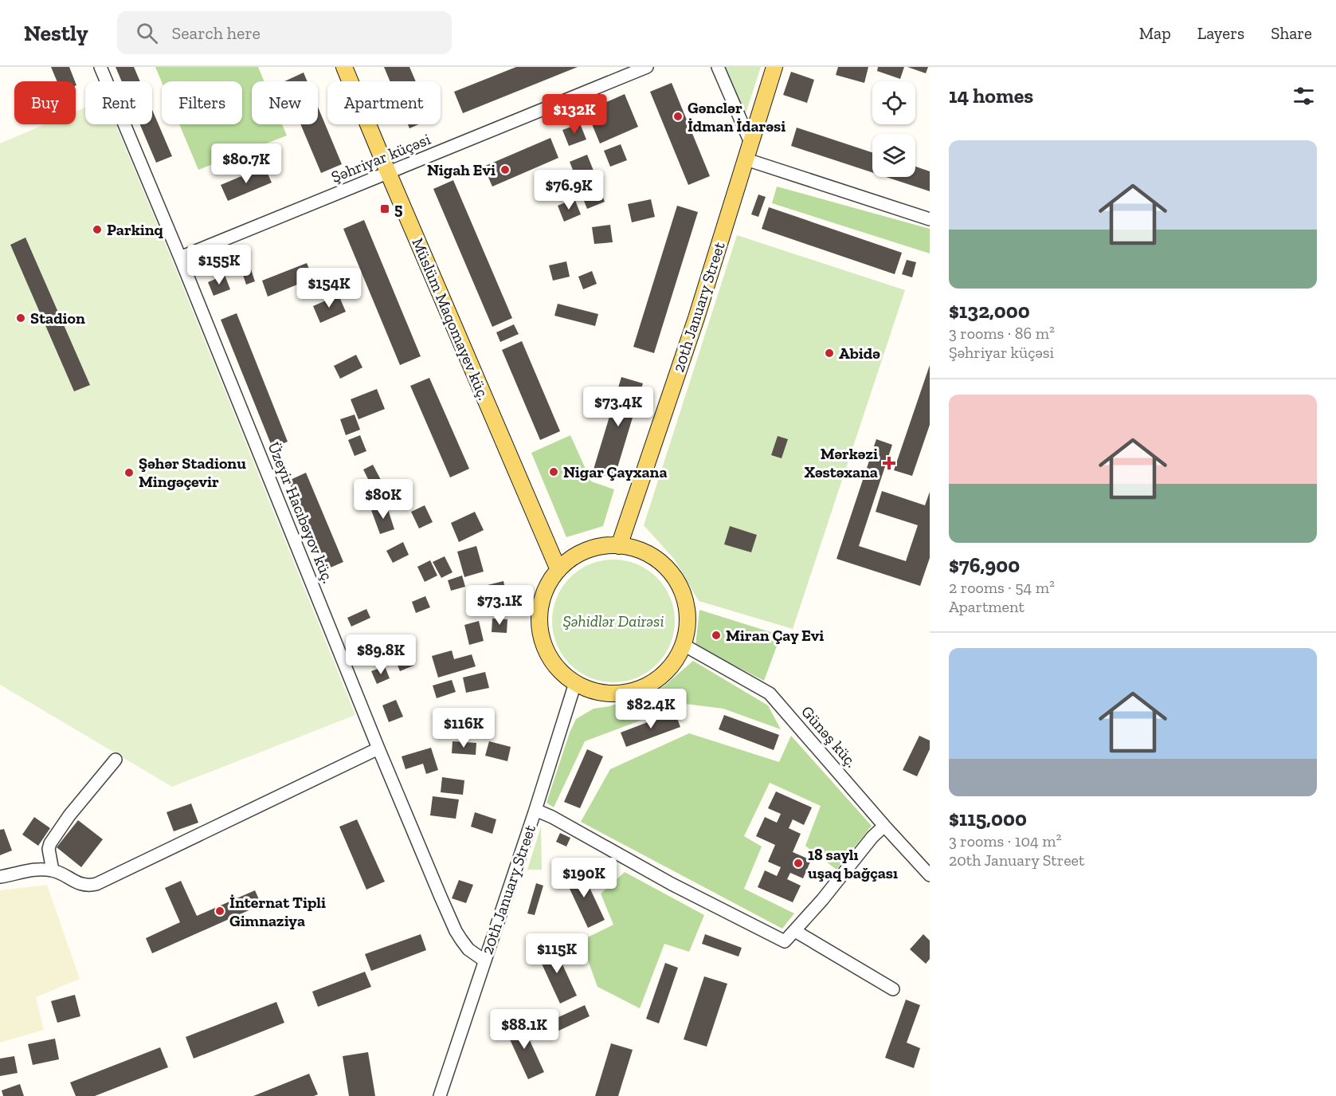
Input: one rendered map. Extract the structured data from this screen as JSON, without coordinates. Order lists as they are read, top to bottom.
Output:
{
  "streets": {
    "main road": ["20th January Street", "Müslüm Maqomayev küç."],
    "street": ["Şəhriyar küçəsi", "Üzeyir Hacıbəyov küç.", "Günəş küç."]
  },
  "crossings": [
    ["Şəhriyar küçəsi", "Müslüm Maqomayev küç."],
    ["Şəhriyar küçəsi", "Üzeyir Hacıbəyov küç."],
    ["20th January Street", "Müslüm Maqomayev küç."],
    ["20th January Street", "Üzeyir Hacıbəyov küç."],
    ["20th January Street", "Günəş küç."],
    ["Müslüm Maqomayev küç.", "Günəş küç."]
  ],
  "parks": ["Şəhidlər Dairəsi"],
  "places": {
    "other": [
      "Gənclər İdman İdarəsi",
      "Nigah Evi",
      "Parkinq",
      "Stadion",
      "Abidə",
      "Nigar Çayxana",
      "Şəhər Stadionu Mingəçevir",
      "Miran Çay Evi",
      "18 saylı uşaq bağçası",
      "İnternat Tipli Gimnaziya"
    ],
    "transit": ["5"],
    "health": ["Mərkəzi Xəstəxana"]
  },
  "page": {
    "header": "Nestly",
    "search": "Search here",
    "nav": ["Map", "Layers", "Share"],
    "heading": "14 homes",
    "chip": [
      "Buy",
      "Rent",
      "Filters",
      "New",
      "Apartment"
    ],
    "price": [
      "$132K",
      "$80.7K",
      "$76.9K",
      "$155K",
      "$154K",
      "$73.4K",
      "$80K",
      "$73.1K",
      "$89.8K",
      "$82.4K",
      "$116K",
      "$190K",
      "$115K",
      "$88.1K"
    ],
    "list": [
      {
        "name": "$132,000",
        "note": "3 rooms · 86 m² · Şəhriyar küçəsi"
      },
      {
        "name": "$76,900",
        "note": "2 rooms · 54 m² · Apartment"
      },
      {
        "name": "$115,000",
        "note": "3 rooms · 104 m² · 20th January Street"
      }
    ]
  }
}
